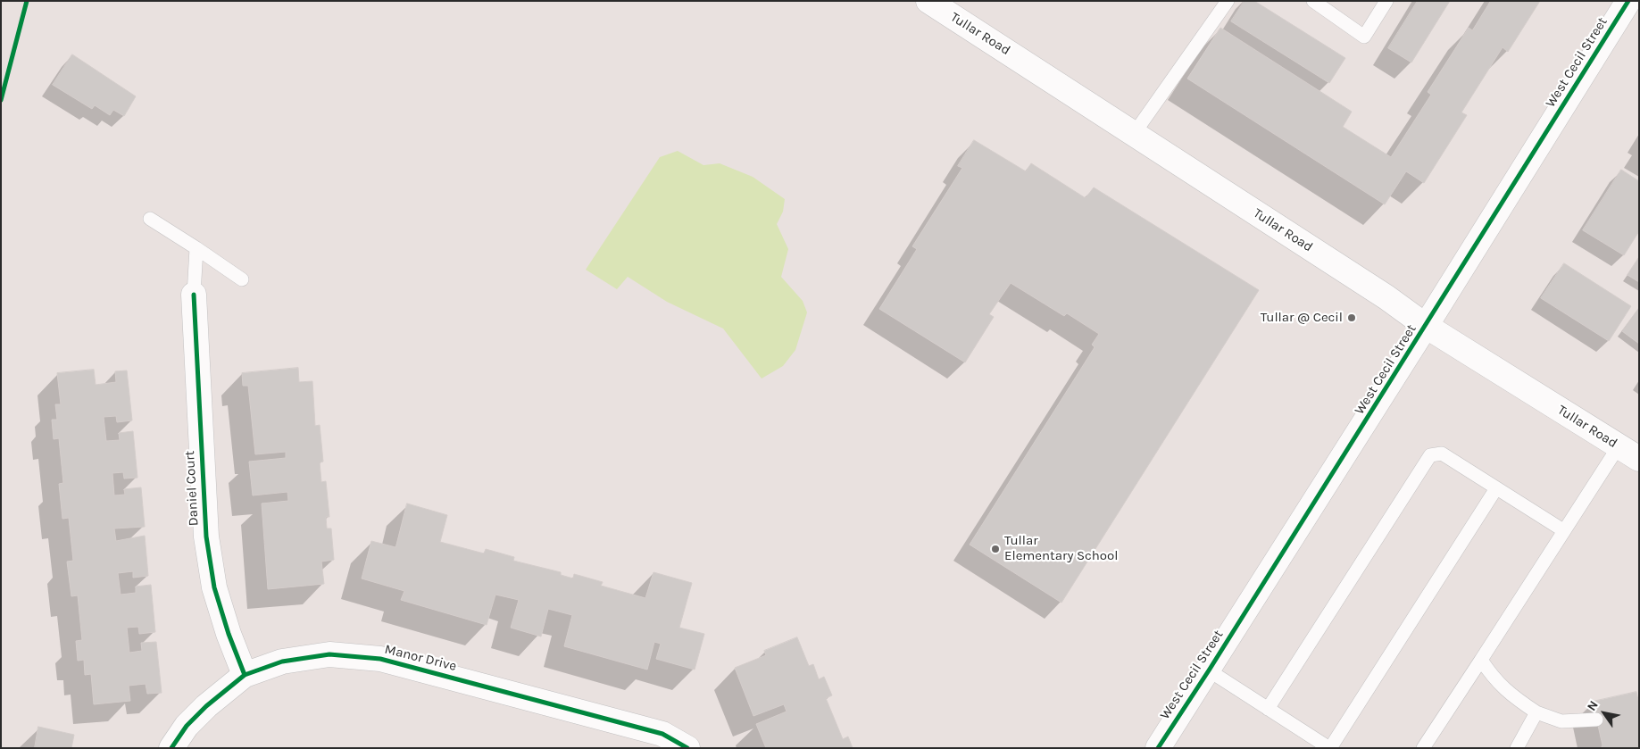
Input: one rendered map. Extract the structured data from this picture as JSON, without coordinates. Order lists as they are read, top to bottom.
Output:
{
  "streets": {
    "street": [
      "Tullar Road",
      "West Cecil Street",
      "Daniel Court",
      "Manor Drive"
    ]
  },
  "crossings": [
    ["Tullar Road", "West Cecil Street"],
    ["Daniel Court", "Manor Drive"]
  ],
  "places": ["Tullar @ Cecil", "Tullar Elementary School"],
  "north": "top left"
}
